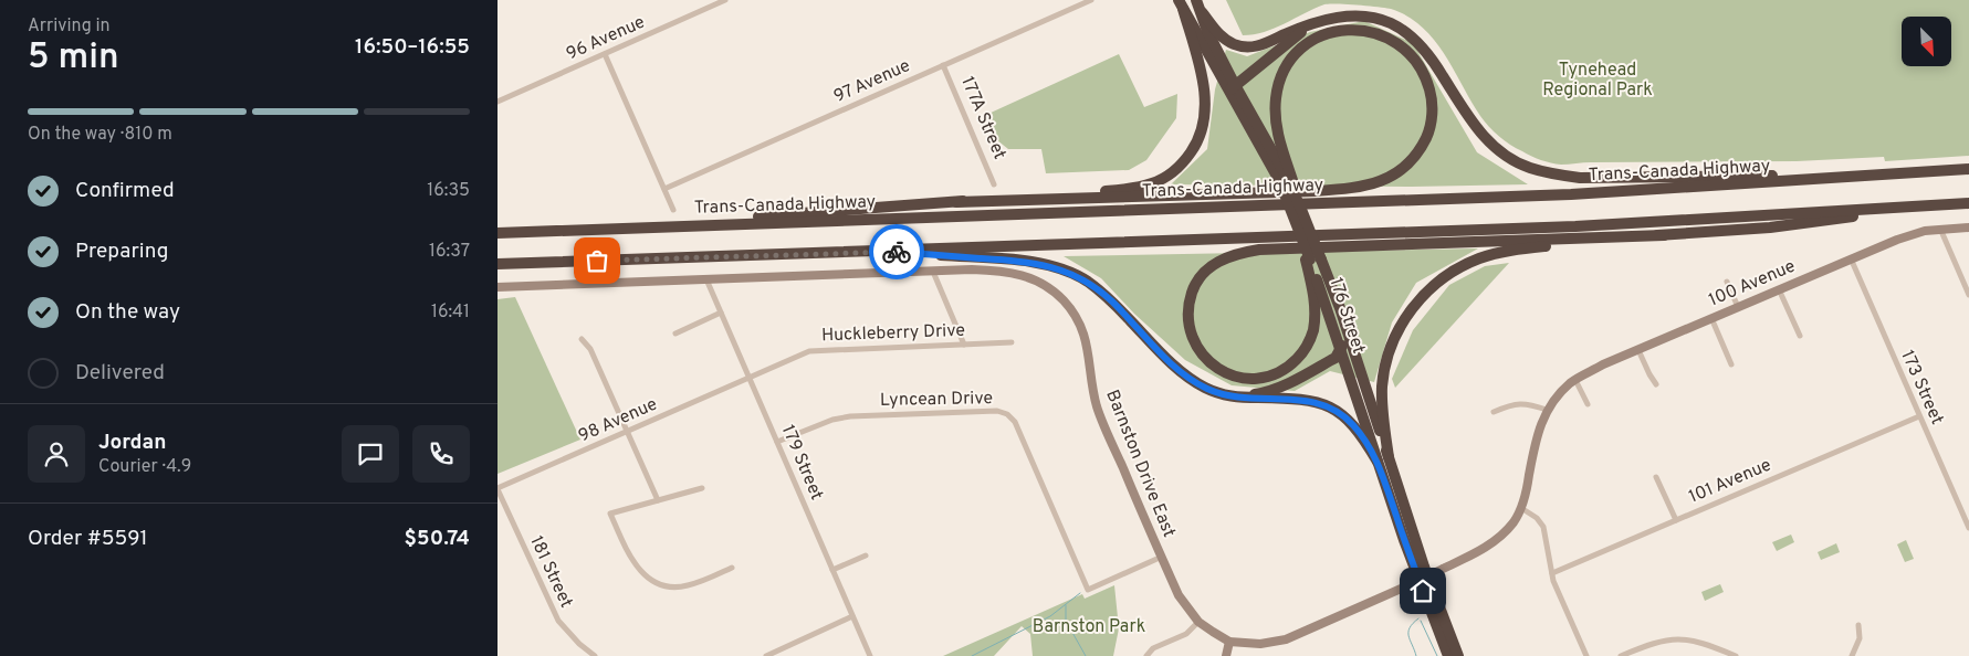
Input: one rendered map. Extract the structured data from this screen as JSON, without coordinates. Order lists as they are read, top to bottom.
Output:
{
  "streets": {
    "highway": ["Trans-Canada Highway", "176 Street"],
    "street": [
      "96 Avenue",
      "97 Avenue",
      "177A Street",
      "100 Avenue",
      "Huckleberry Drive",
      "173 Street",
      "Lyncean Drive",
      "98 Avenue",
      "179 Street",
      "Barnston Drive East",
      "101 Avenue",
      "181 Street"
    ]
  },
  "crossings": [
    ["97 Avenue", "177A Street"],
    ["100 Avenue", "173 Street"],
    ["100 Avenue", "Barnston Drive East"],
    ["Huckleberry Drive", "98 Avenue"],
    ["Huckleberry Drive", "179 Street"],
    ["173 Street", "101 Avenue"],
    ["Lyncean Drive", "179 Street"],
    ["Lyncean Drive", "Barnston Drive East"],
    ["98 Avenue", "179 Street"],
    ["98 Avenue", "181 Street"],
    ["179 Street", "Barnston Drive East"]
  ],
  "parks": ["Tynehead Regional Park", "Barnston Park"],
  "north": "bottom right",
  "page": {
    "heading": ["5 min", "Arriving in", "16:50–16:55"],
    "panel": [
      "Jordan",
      "Courier · 4.9",
      "Order #5591",
      "$50.74"
    ],
    "bar": "On the way · 810 m",
    "list": [
      ["Confirmed", "16:35"],
      ["Preparing", "16:37"],
      ["On the way", "16:41"],
      "Delivered"
    ]
  }
}
